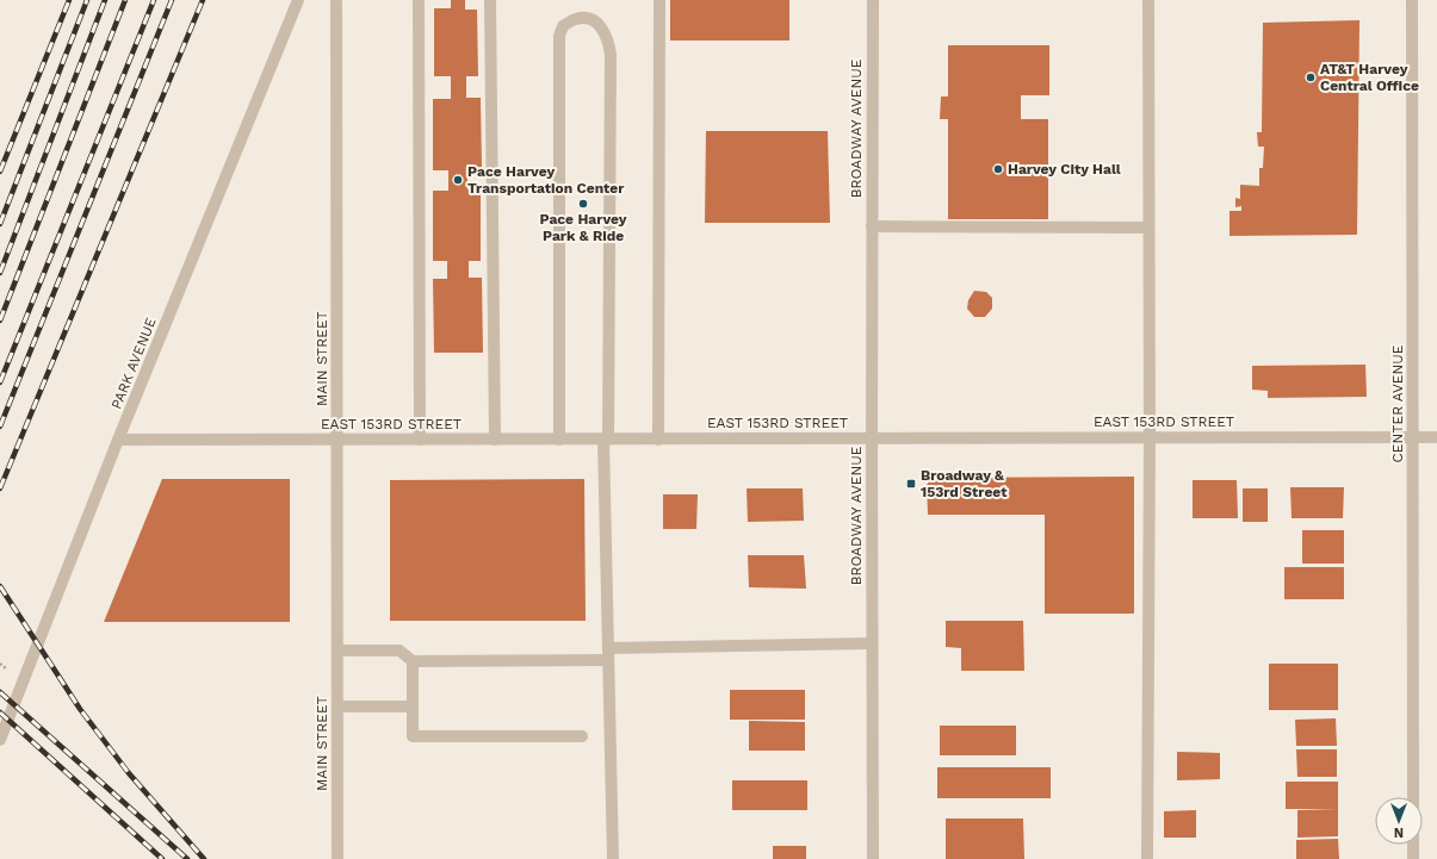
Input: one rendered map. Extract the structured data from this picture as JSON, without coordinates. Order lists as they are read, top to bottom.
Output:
{
  "streets": {
    "street": [
      "BROADWAY AVENUE",
      "MAIN STREET",
      "PARK AVENUE",
      "CENTER AVENUE",
      "EAST 153RD STREET"
    ]
  },
  "crossings": [
    ["BROADWAY AVENUE", "EAST 153RD STREET"],
    ["MAIN STREET", "EAST 153RD STREET"],
    ["PARK AVENUE", "EAST 153RD STREET"],
    ["CENTER AVENUE", "EAST 153RD STREET"]
  ],
  "places": {
    "other": [
      "AT&T Harvey Central Office",
      "Harvey City Hall",
      "Pace Harvey Transportation Center",
      "Pace Harvey Park & Ride"
    ],
    "transit": ["Broadway & 153rd Street"]
  },
  "north": "bottom"
}
